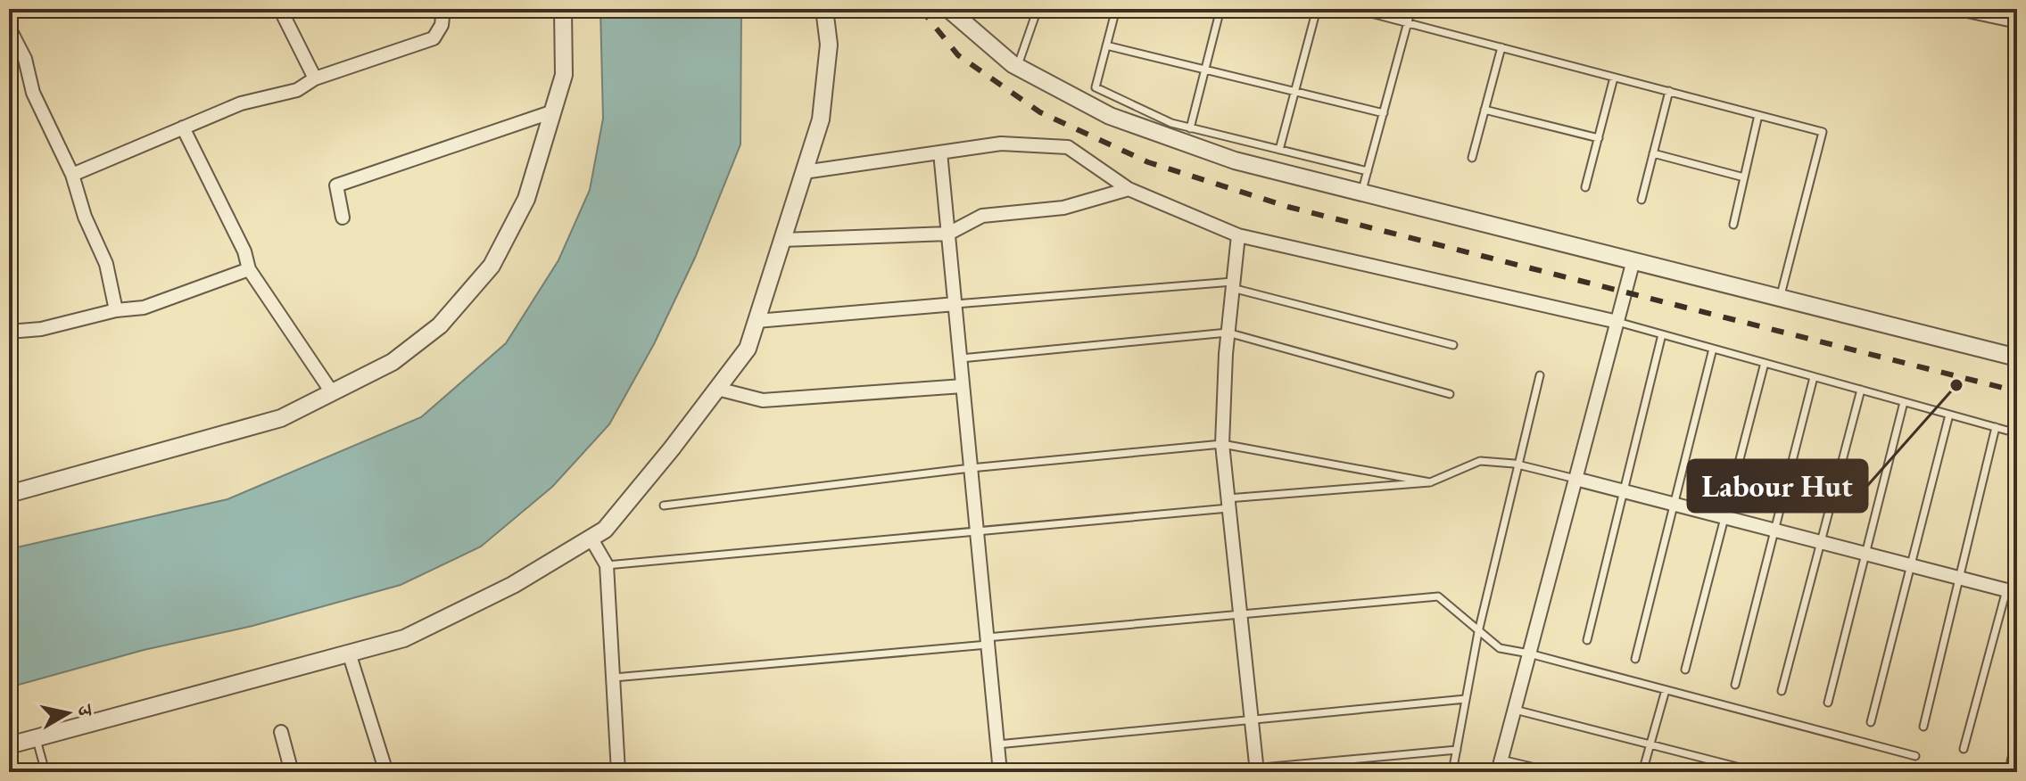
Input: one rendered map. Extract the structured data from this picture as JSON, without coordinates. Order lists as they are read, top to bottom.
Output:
{
  "places": ["Labour Hut"],
  "north": "right"
}
